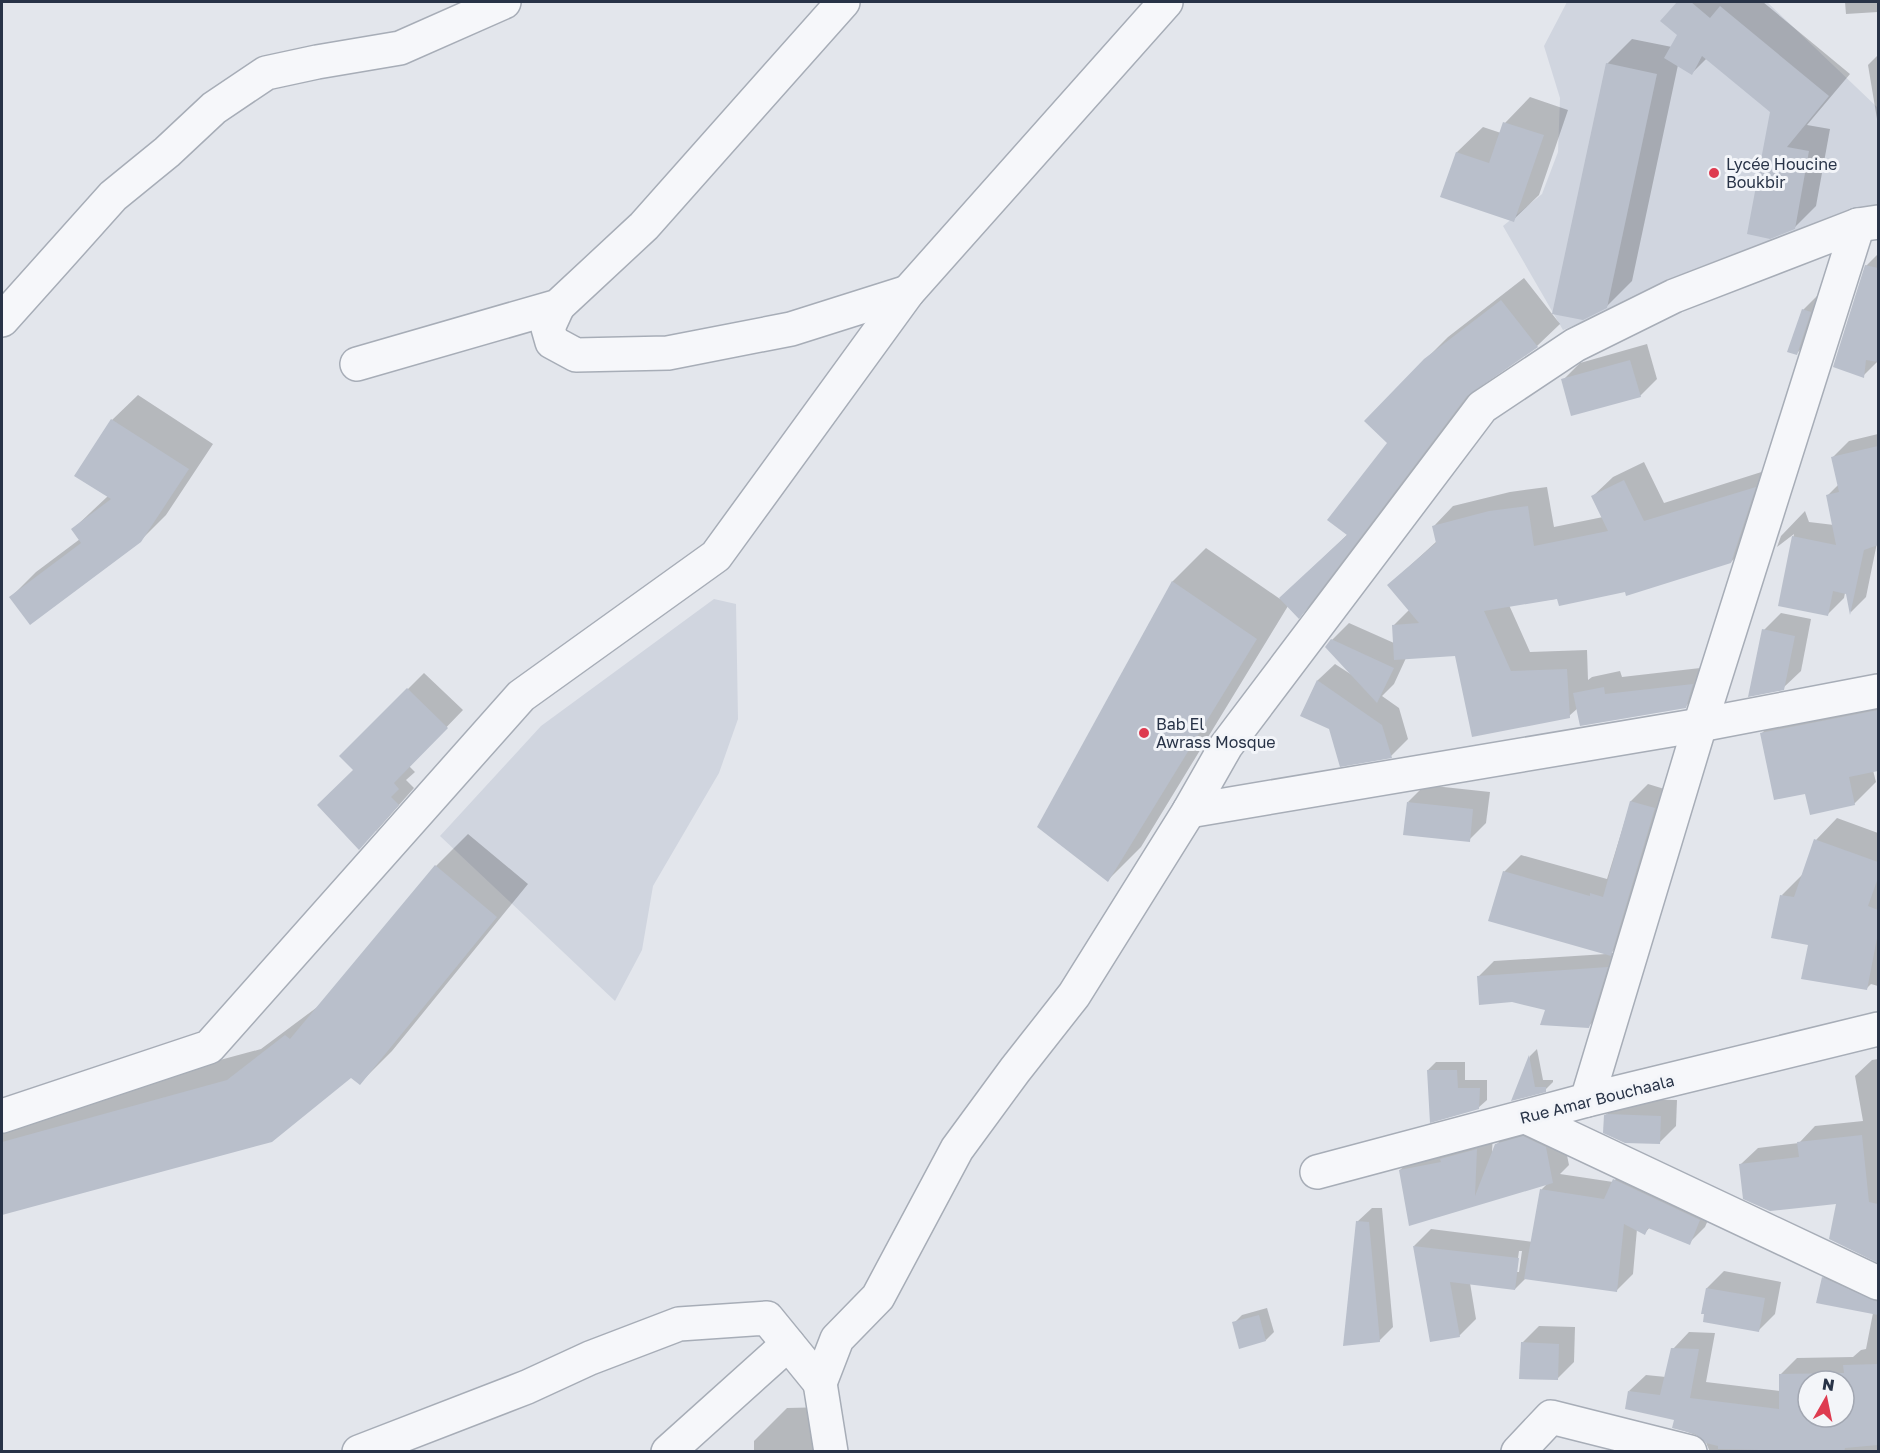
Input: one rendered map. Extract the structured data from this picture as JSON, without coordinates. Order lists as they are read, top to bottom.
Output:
{
  "streets": {
    "street": ["Rue Amar Bouchaala"]
  },
  "places": ["Lycée Houcine Boukbir", "Bab El Awrass Mosque"],
  "north": "top"
}
